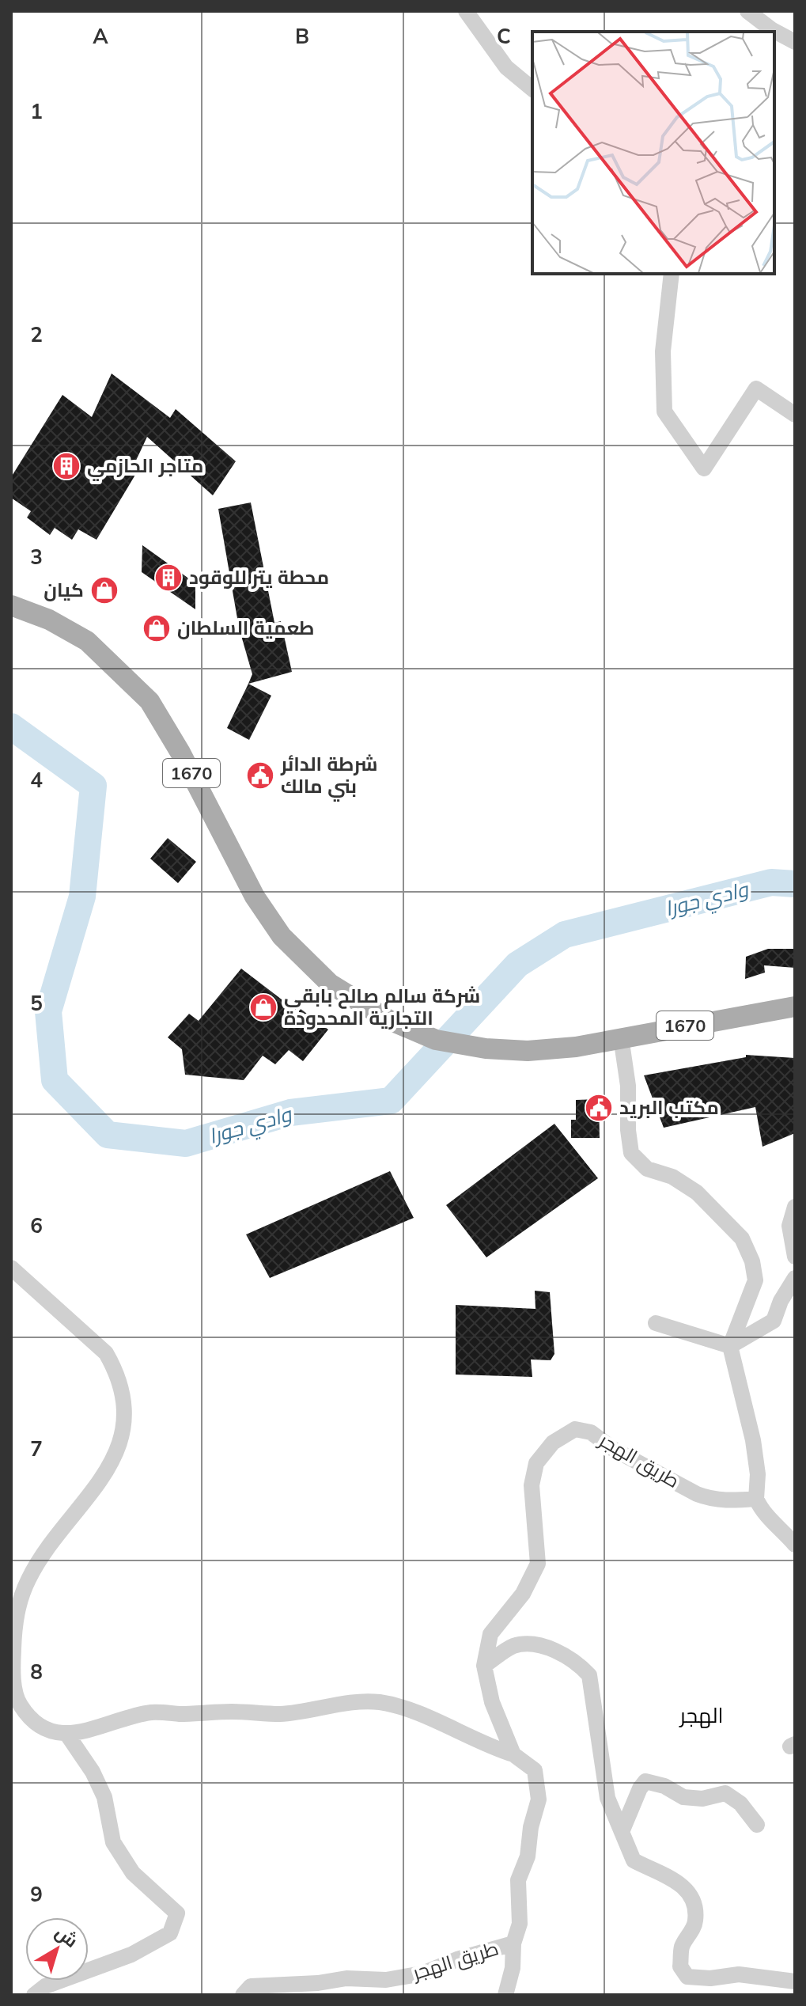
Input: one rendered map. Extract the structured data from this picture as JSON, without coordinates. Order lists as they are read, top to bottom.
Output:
{
  "streets": {
    "main road": ["1670"],
    "street": ["طريق الهجر"]
  },
  "districts": ["الهجر"],
  "water": ["وادي جورا"],
  "places": {
    "building": ["متاجر الحازمي", "محطة يتر للوقود"],
    "shop": ["كيان", "طعمية السلطان", "شركة سالم صالح بابقي التجارية المحدودة"],
    "public building": ["شرطة الدائر بني مالك", "مكتب البريد"]
  },
  "north": "top right",
  "grid": {
    "columns": ["A", "B", "C"],
    "rows": [
      "1",
      "2",
      "3",
      "4",
      "5",
      "6",
      "7",
      "8",
      "9"
    ]
  }
}
